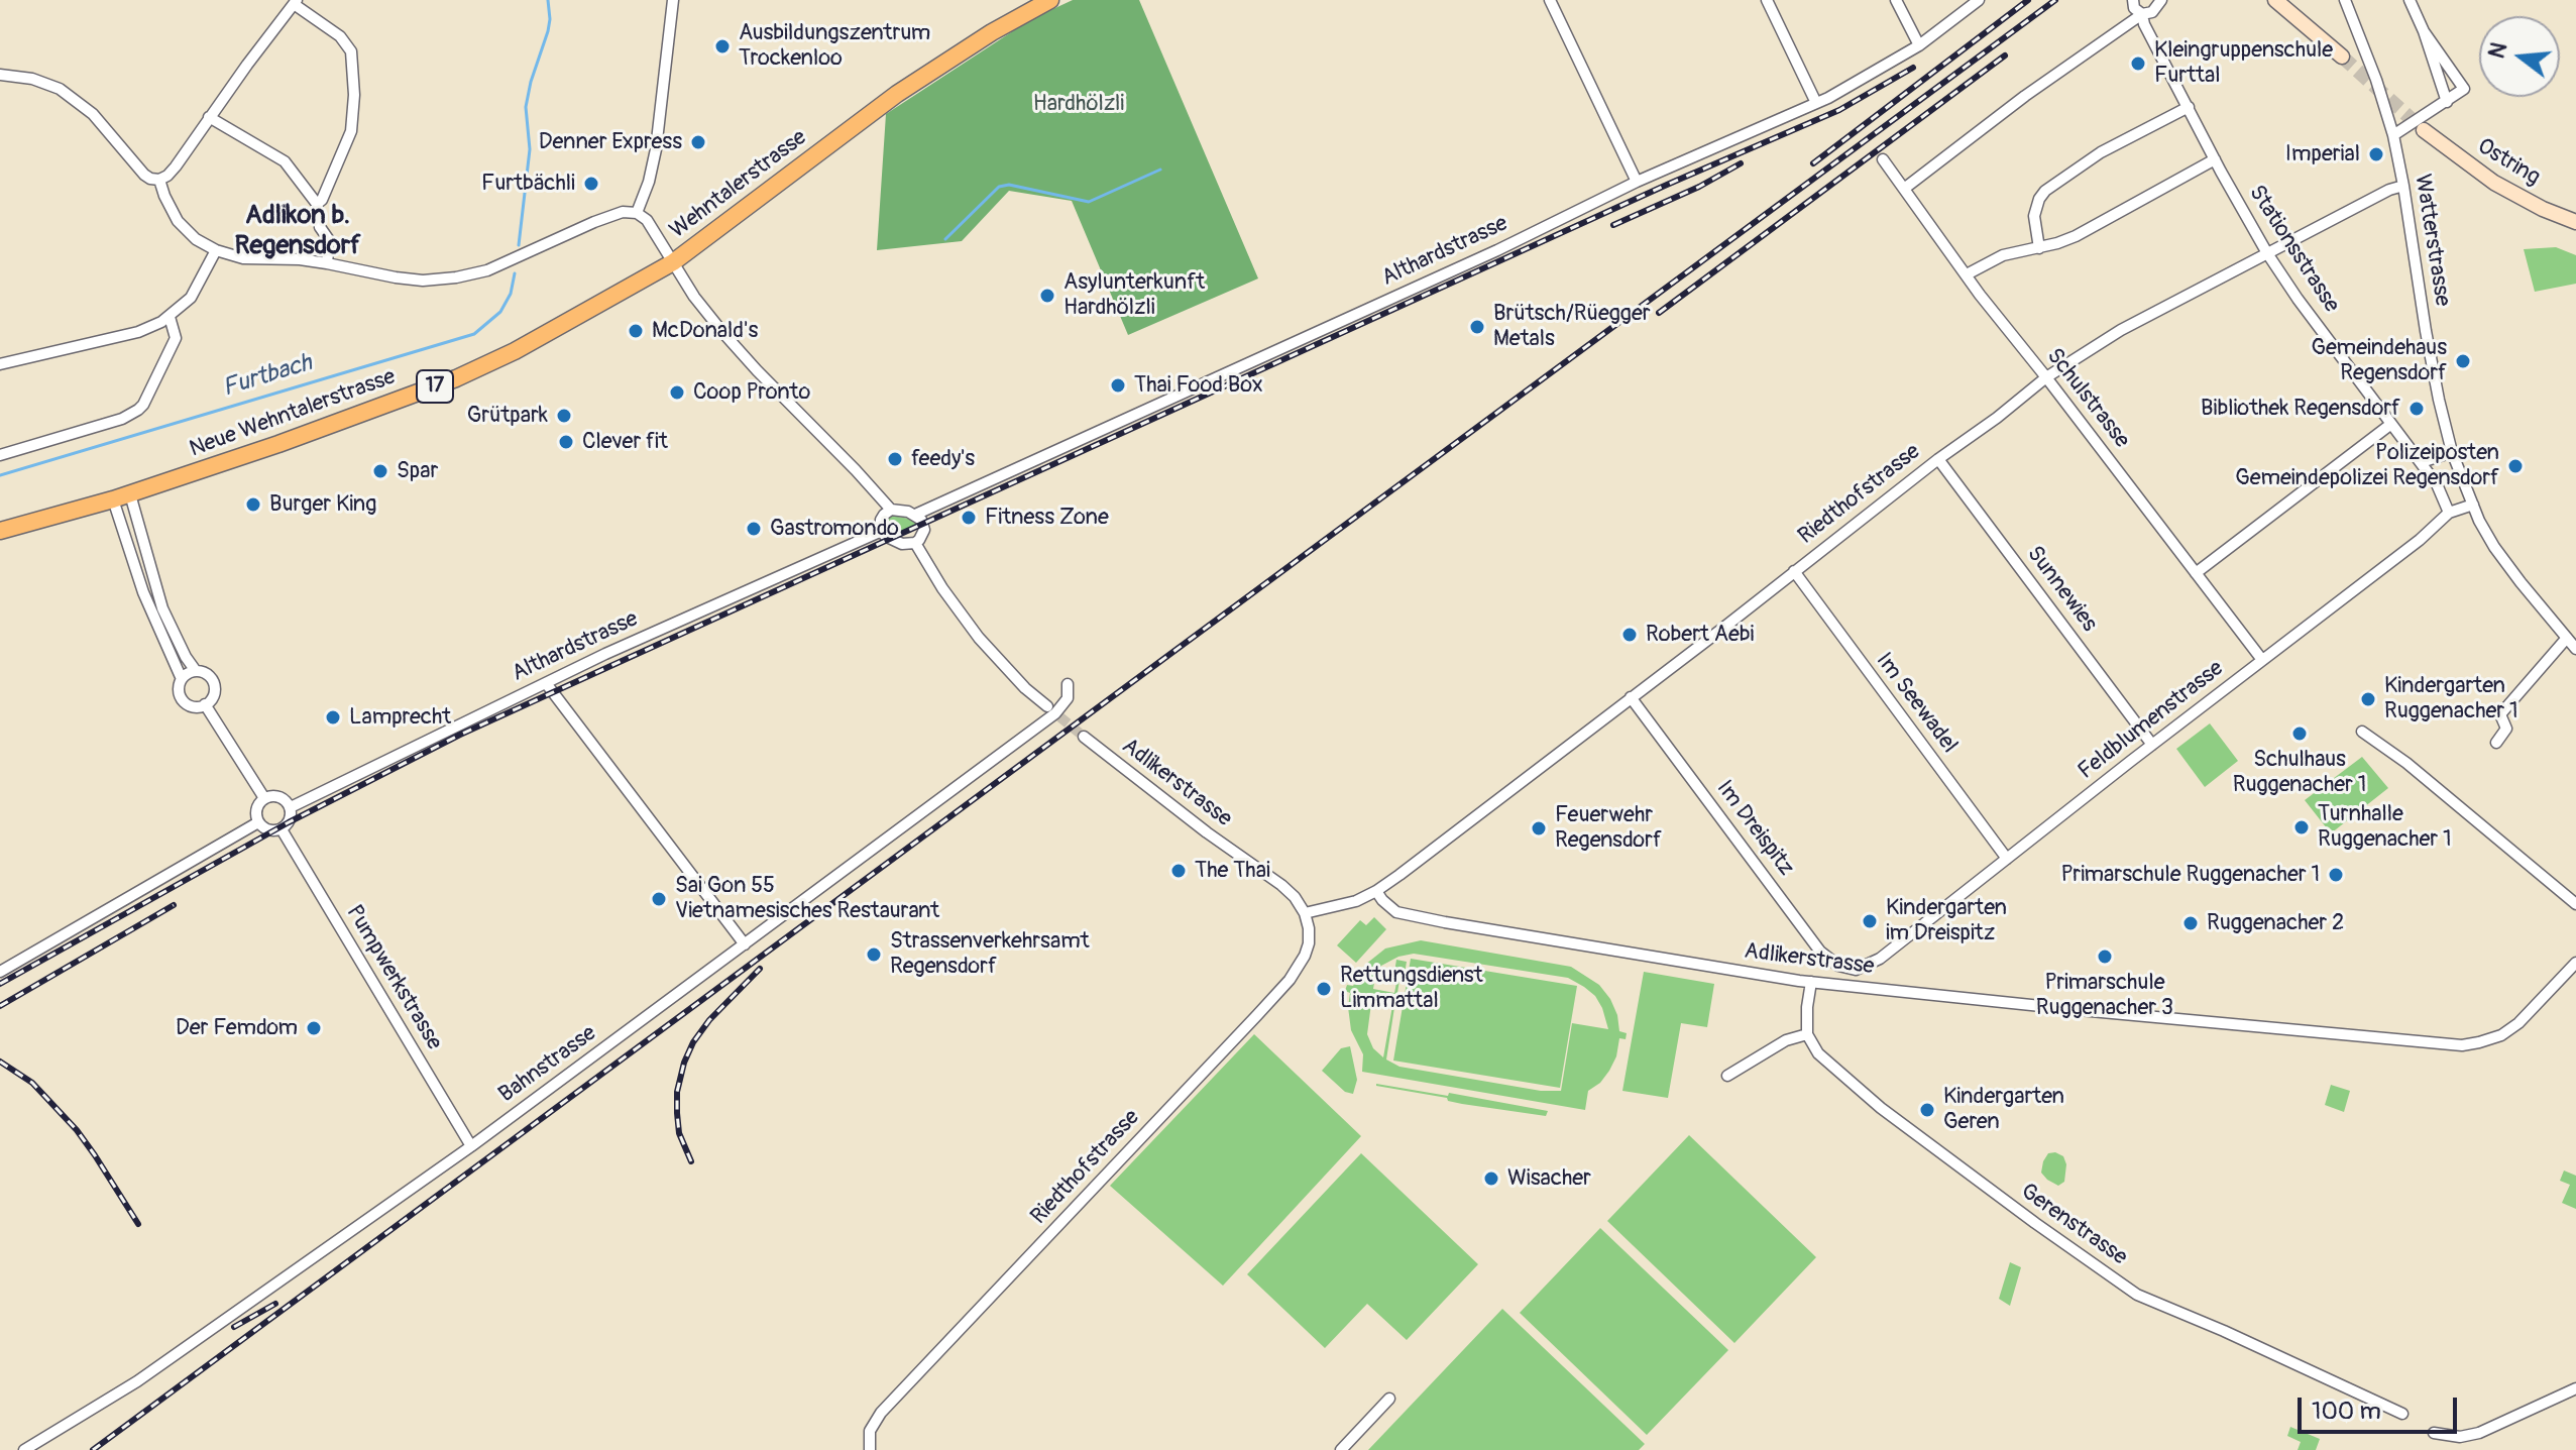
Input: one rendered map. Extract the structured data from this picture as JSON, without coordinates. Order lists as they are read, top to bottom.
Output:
{
  "streets": {
    "main road": [
      "Ostring",
      "Wehntalerstrasse",
      "17",
      "Neue Wehntalerstrasse"
    ],
    "street": [
      "Watterstrasse",
      "Stationsstrasse",
      "Althardstrasse",
      "Schulstrasse",
      "Riedthofstrasse",
      "Sunnewies",
      "Im Seewadel",
      "Feldblumenstrasse",
      "Adlikerstrasse",
      "Im Dreispitz",
      "Pumpwerkstrasse",
      "Bahnstrasse",
      "Gerenstrasse"
    ]
  },
  "crossings": [
    ["Wehntalerstrasse", "Neue Wehntalerstrasse"],
    ["Watterstrasse", "Riedthofstrasse"],
    ["Watterstrasse", "Feldblumenstrasse"],
    ["Stationsstrasse", "Riedthofstrasse"],
    ["Stationsstrasse", "Feldblumenstrasse"],
    ["Althardstrasse", "Pumpwerkstrasse"],
    ["Schulstrasse", "Riedthofstrasse"],
    ["Schulstrasse", "Feldblumenstrasse"],
    ["Riedthofstrasse", "Sunnewies"],
    ["Riedthofstrasse", "Im Seewadel"],
    ["Riedthofstrasse", "Adlikerstrasse"],
    ["Riedthofstrasse", "Im Dreispitz"],
    ["Sunnewies", "Feldblumenstrasse"],
    ["Im Seewadel", "Feldblumenstrasse"],
    ["Feldblumenstrasse", "Im Dreispitz"],
    ["Pumpwerkstrasse", "Bahnstrasse"]
  ],
  "districts": ["Adlikon b. Regensdorf"],
  "water": ["Furtbach"],
  "parks": ["Hardhölzli"],
  "places": [
    "Ausbildungszentrum Trockenloo",
    "Kleingruppenschule Furttal",
    "Denner Express",
    "Imperial",
    "Furtbächli",
    "Asylunterkunft Hardhölzli",
    "Brütsch/Rüegger Metals",
    "McDonald's",
    "Gemeindehaus Regensdorf",
    "Thai Food Box",
    "Coop Pronto",
    "Bibliothek Regensdorf",
    "Grütpark",
    "Clever fit",
    "feedy's",
    "Polizeiposten Gemeindepolizei Regensdorf",
    "Spar",
    "Burger King",
    "Fitness Zone",
    "Gastromondo",
    "Robert Aebi",
    "Kindergarten Ruggenacher 1",
    "Lamprecht",
    "Schulhaus Ruggenacher 1",
    "Turnhalle Ruggenacher 1",
    "Feuerwehr Regensdorf",
    "The Thai",
    "Primarschule Ruggenacher 1",
    "Sai Gon 55 Vietnamesisches Restaurant",
    "Kindergarten im Dreispitz",
    "Ruggenacher 2",
    "Strassenverkehrsamt Regensdorf",
    "Primarschule Ruggenacher 3",
    "Rettungsdienst Limmattal",
    "Der Femdom",
    "Kindergarten Geren",
    "Wisacher"
  ],
  "scale_bar": "100 m",
  "north": "left"
}
